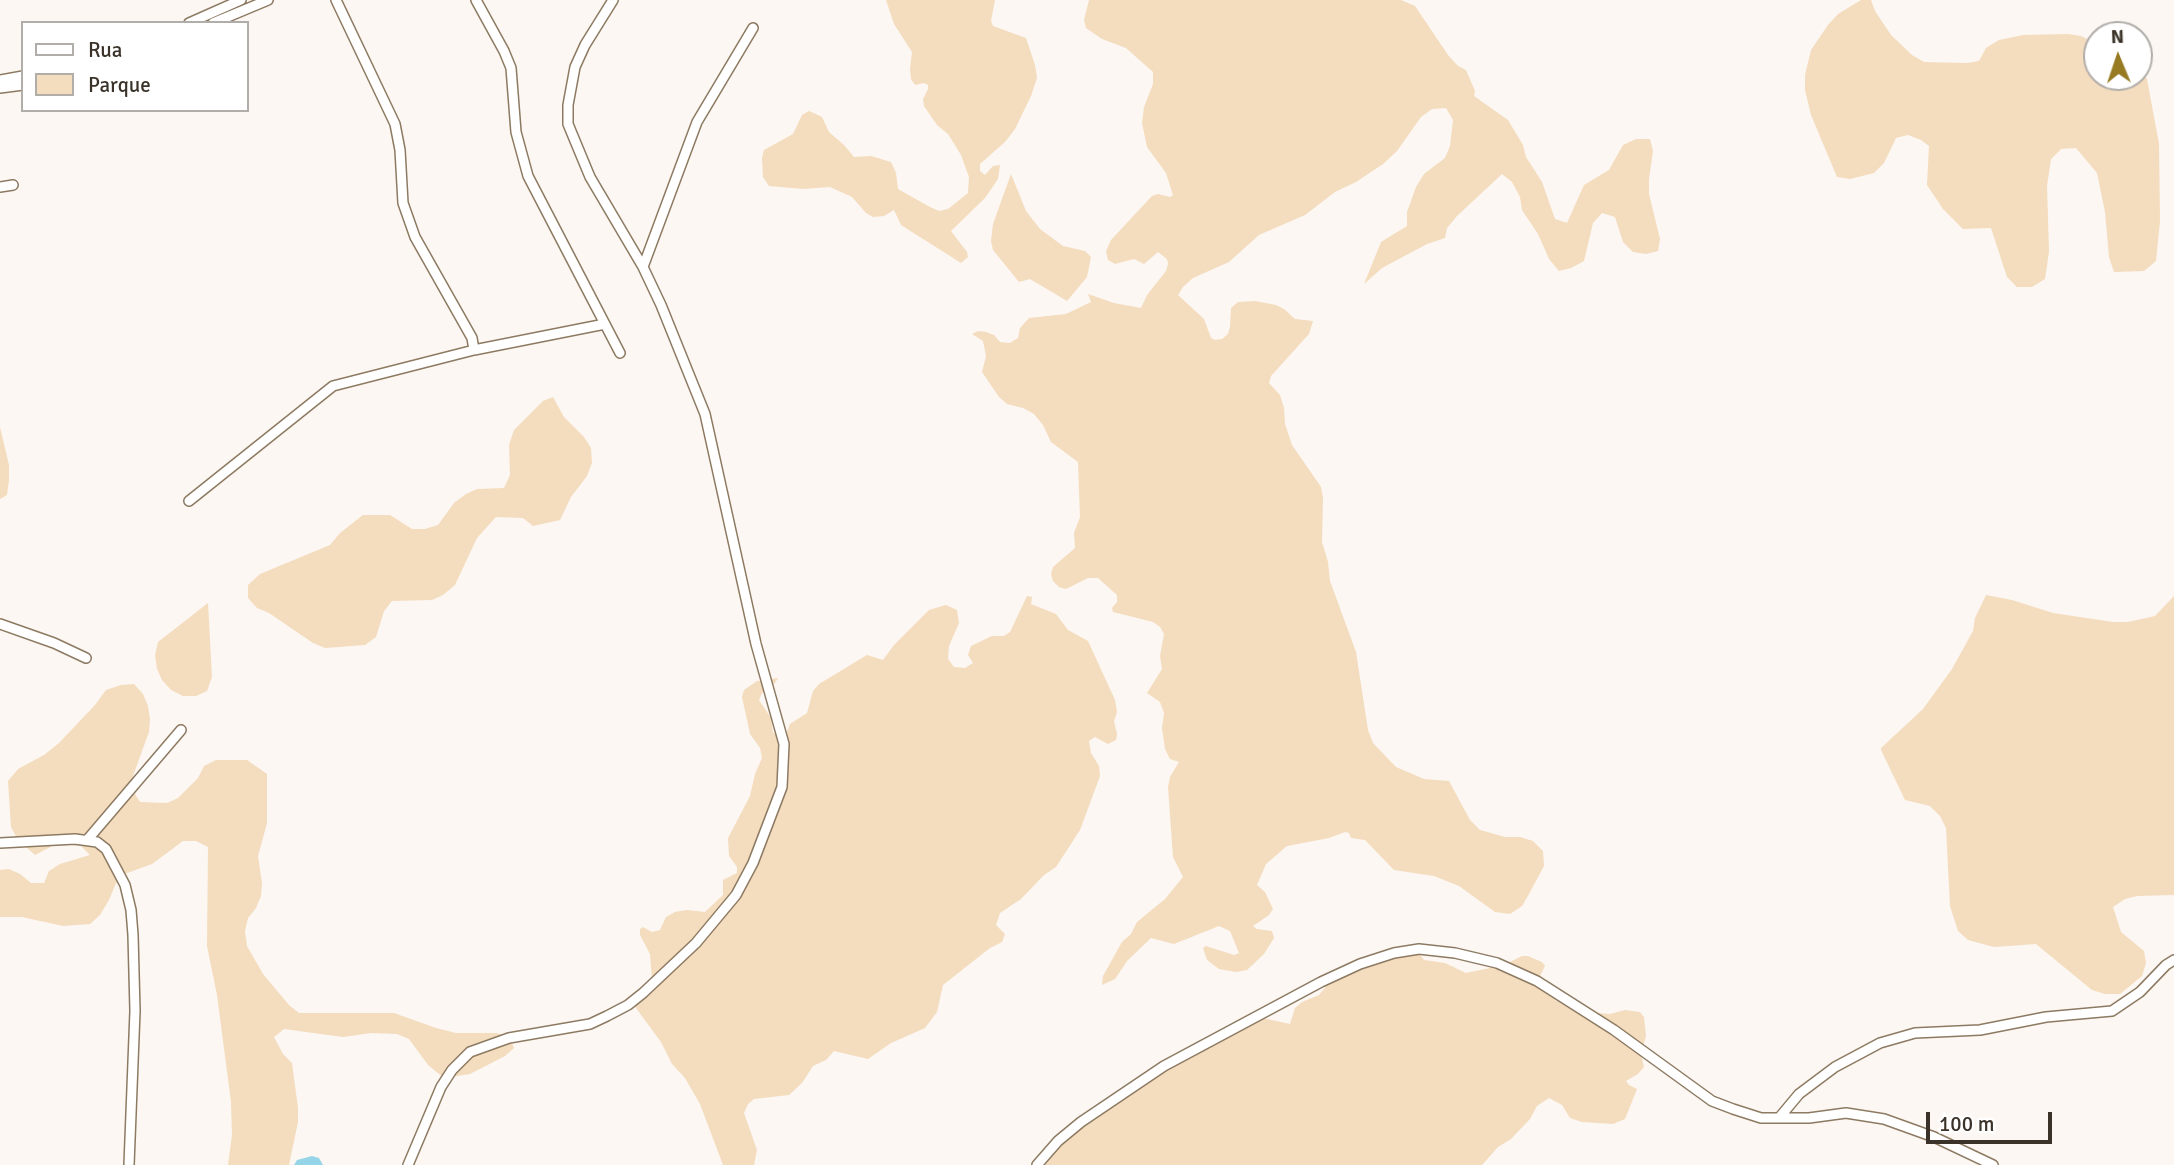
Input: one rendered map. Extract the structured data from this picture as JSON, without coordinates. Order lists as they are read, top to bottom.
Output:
{
  "legend": ["Rua", "Parque"],
  "scale_bar": "100 m",
  "north": "top"
}
